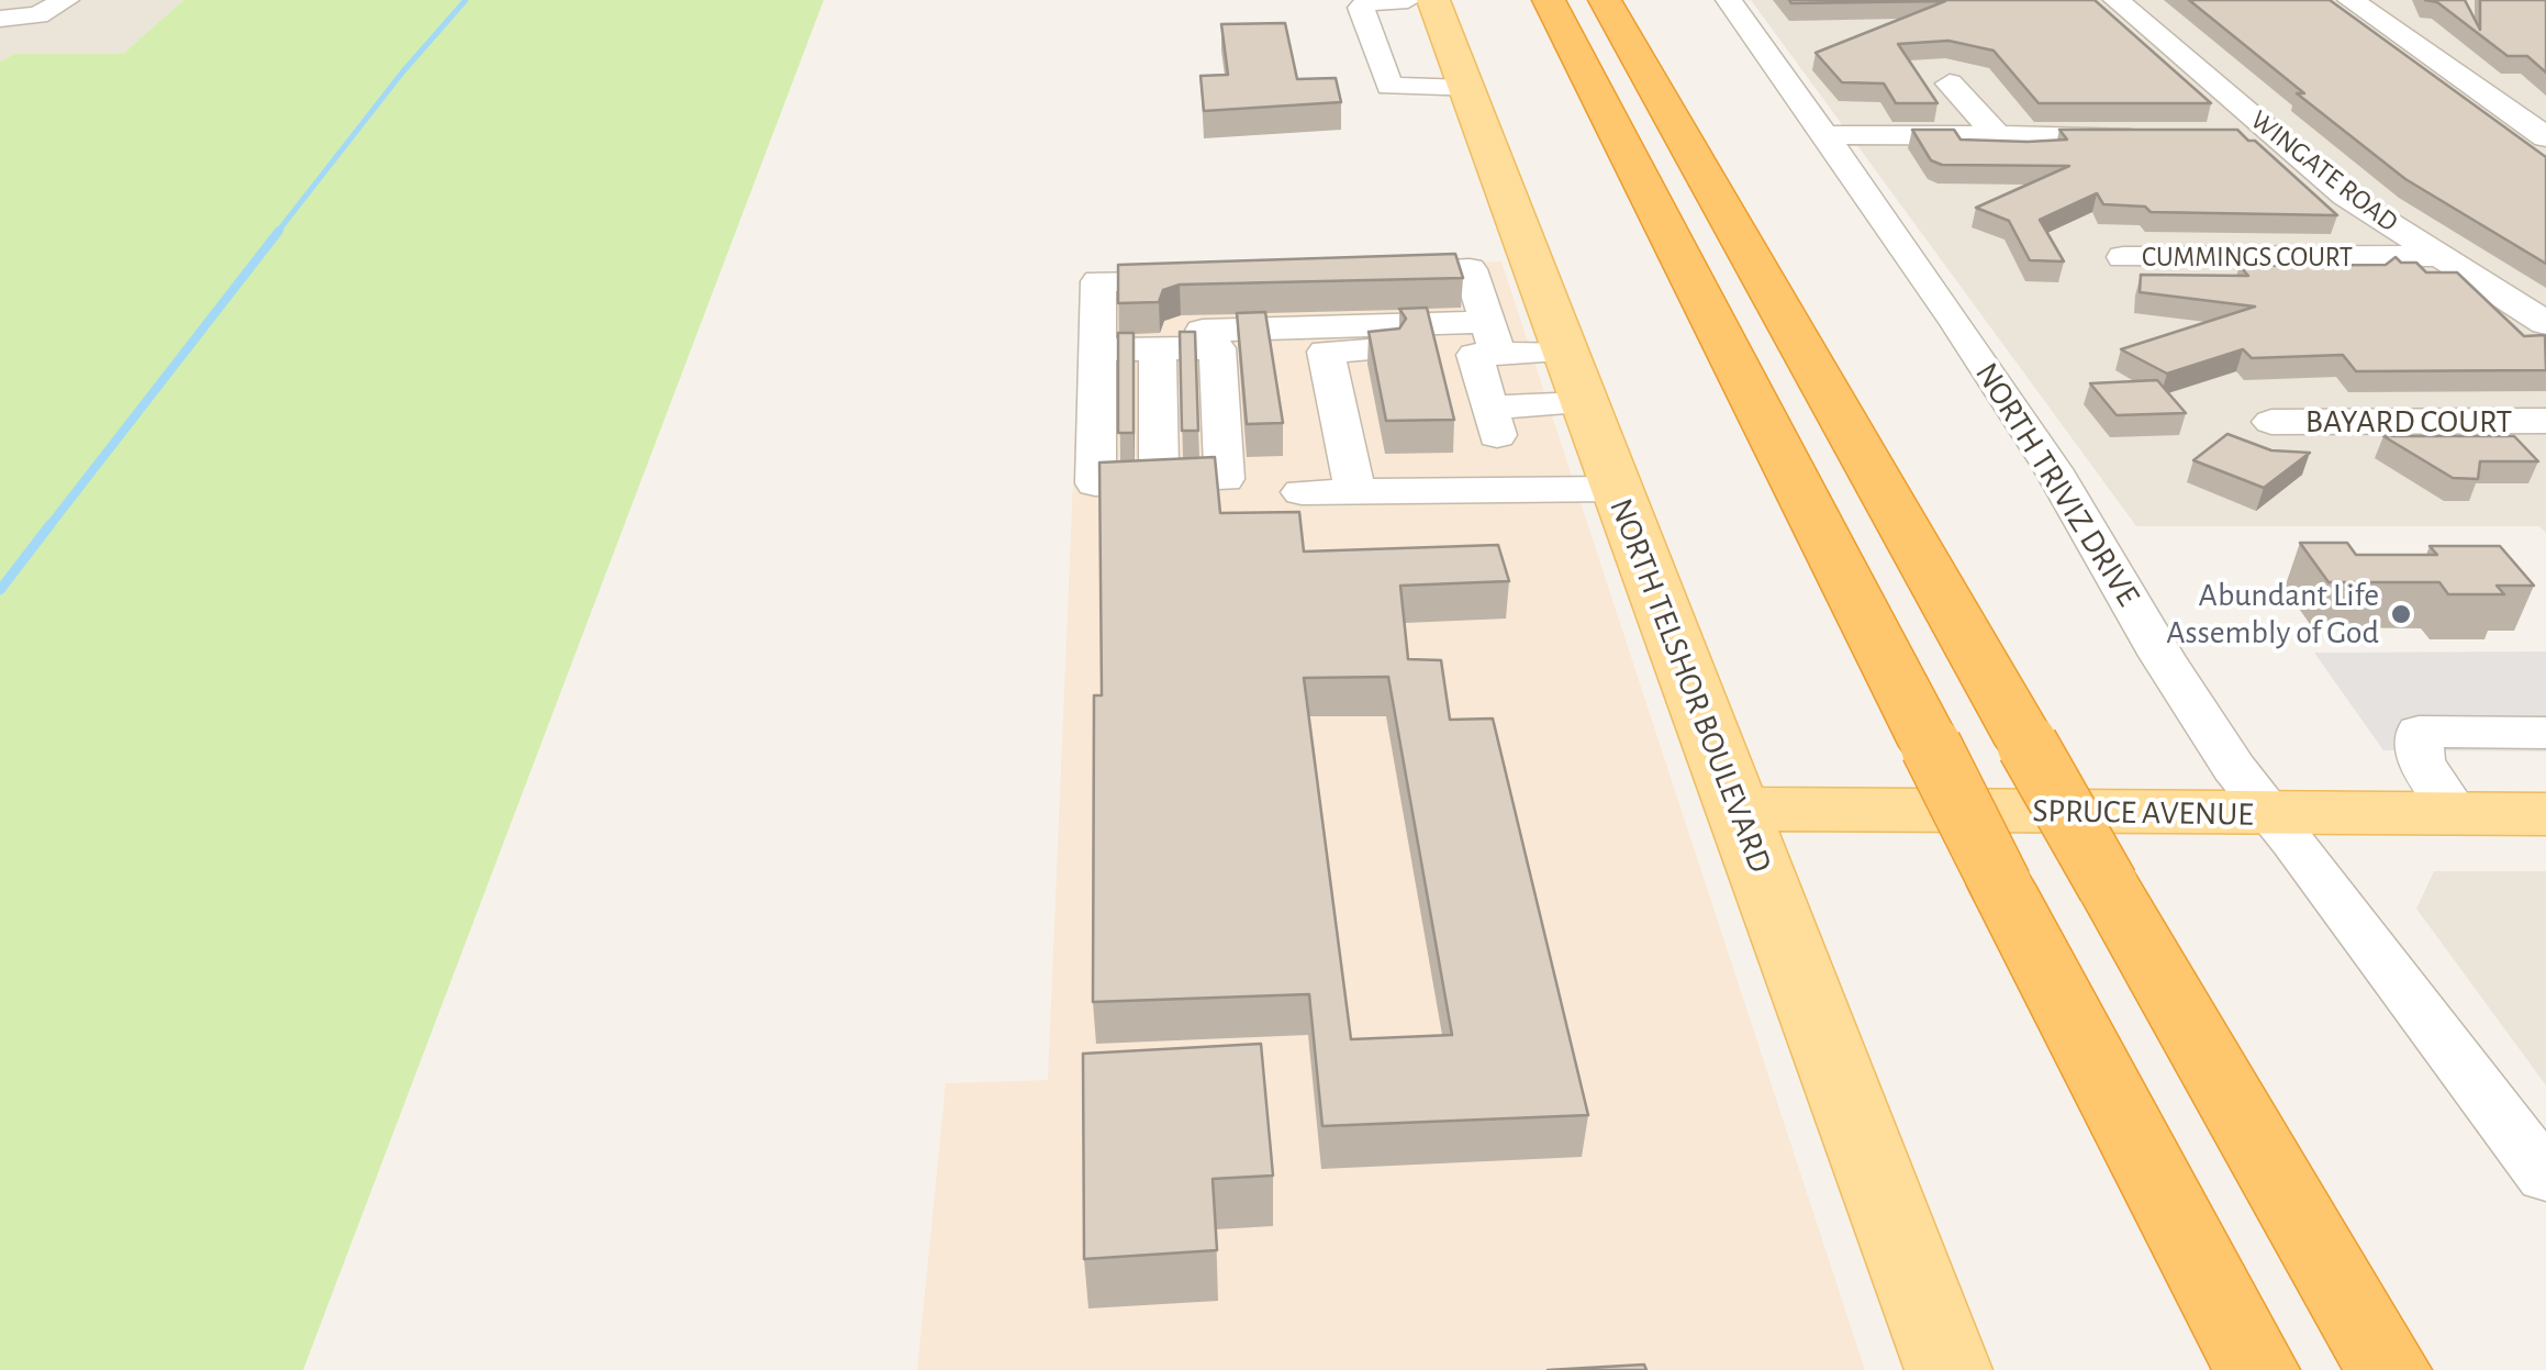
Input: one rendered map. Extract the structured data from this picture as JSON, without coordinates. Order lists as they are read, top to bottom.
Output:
{
  "streets": {
    "main road": ["NORTH TELSHOR BOULEVARD", "SPRUCE AVENUE"],
    "street": [
      "WINGATE ROAD",
      "CUMMINGS COURT",
      "BAYARD COURT",
      "NORTH TRIVIZ DRIVE"
    ]
  },
  "crossings": [
    ["WINGATE ROAD", "CUMMINGS COURT"],
    ["NORTH TRIVIZ DRIVE", "SPRUCE AVENUE"],
    ["NORTH TELSHOR BOULEVARD", "SPRUCE AVENUE"]
  ],
  "places": ["Abundant Life Assembly of God"]
}
